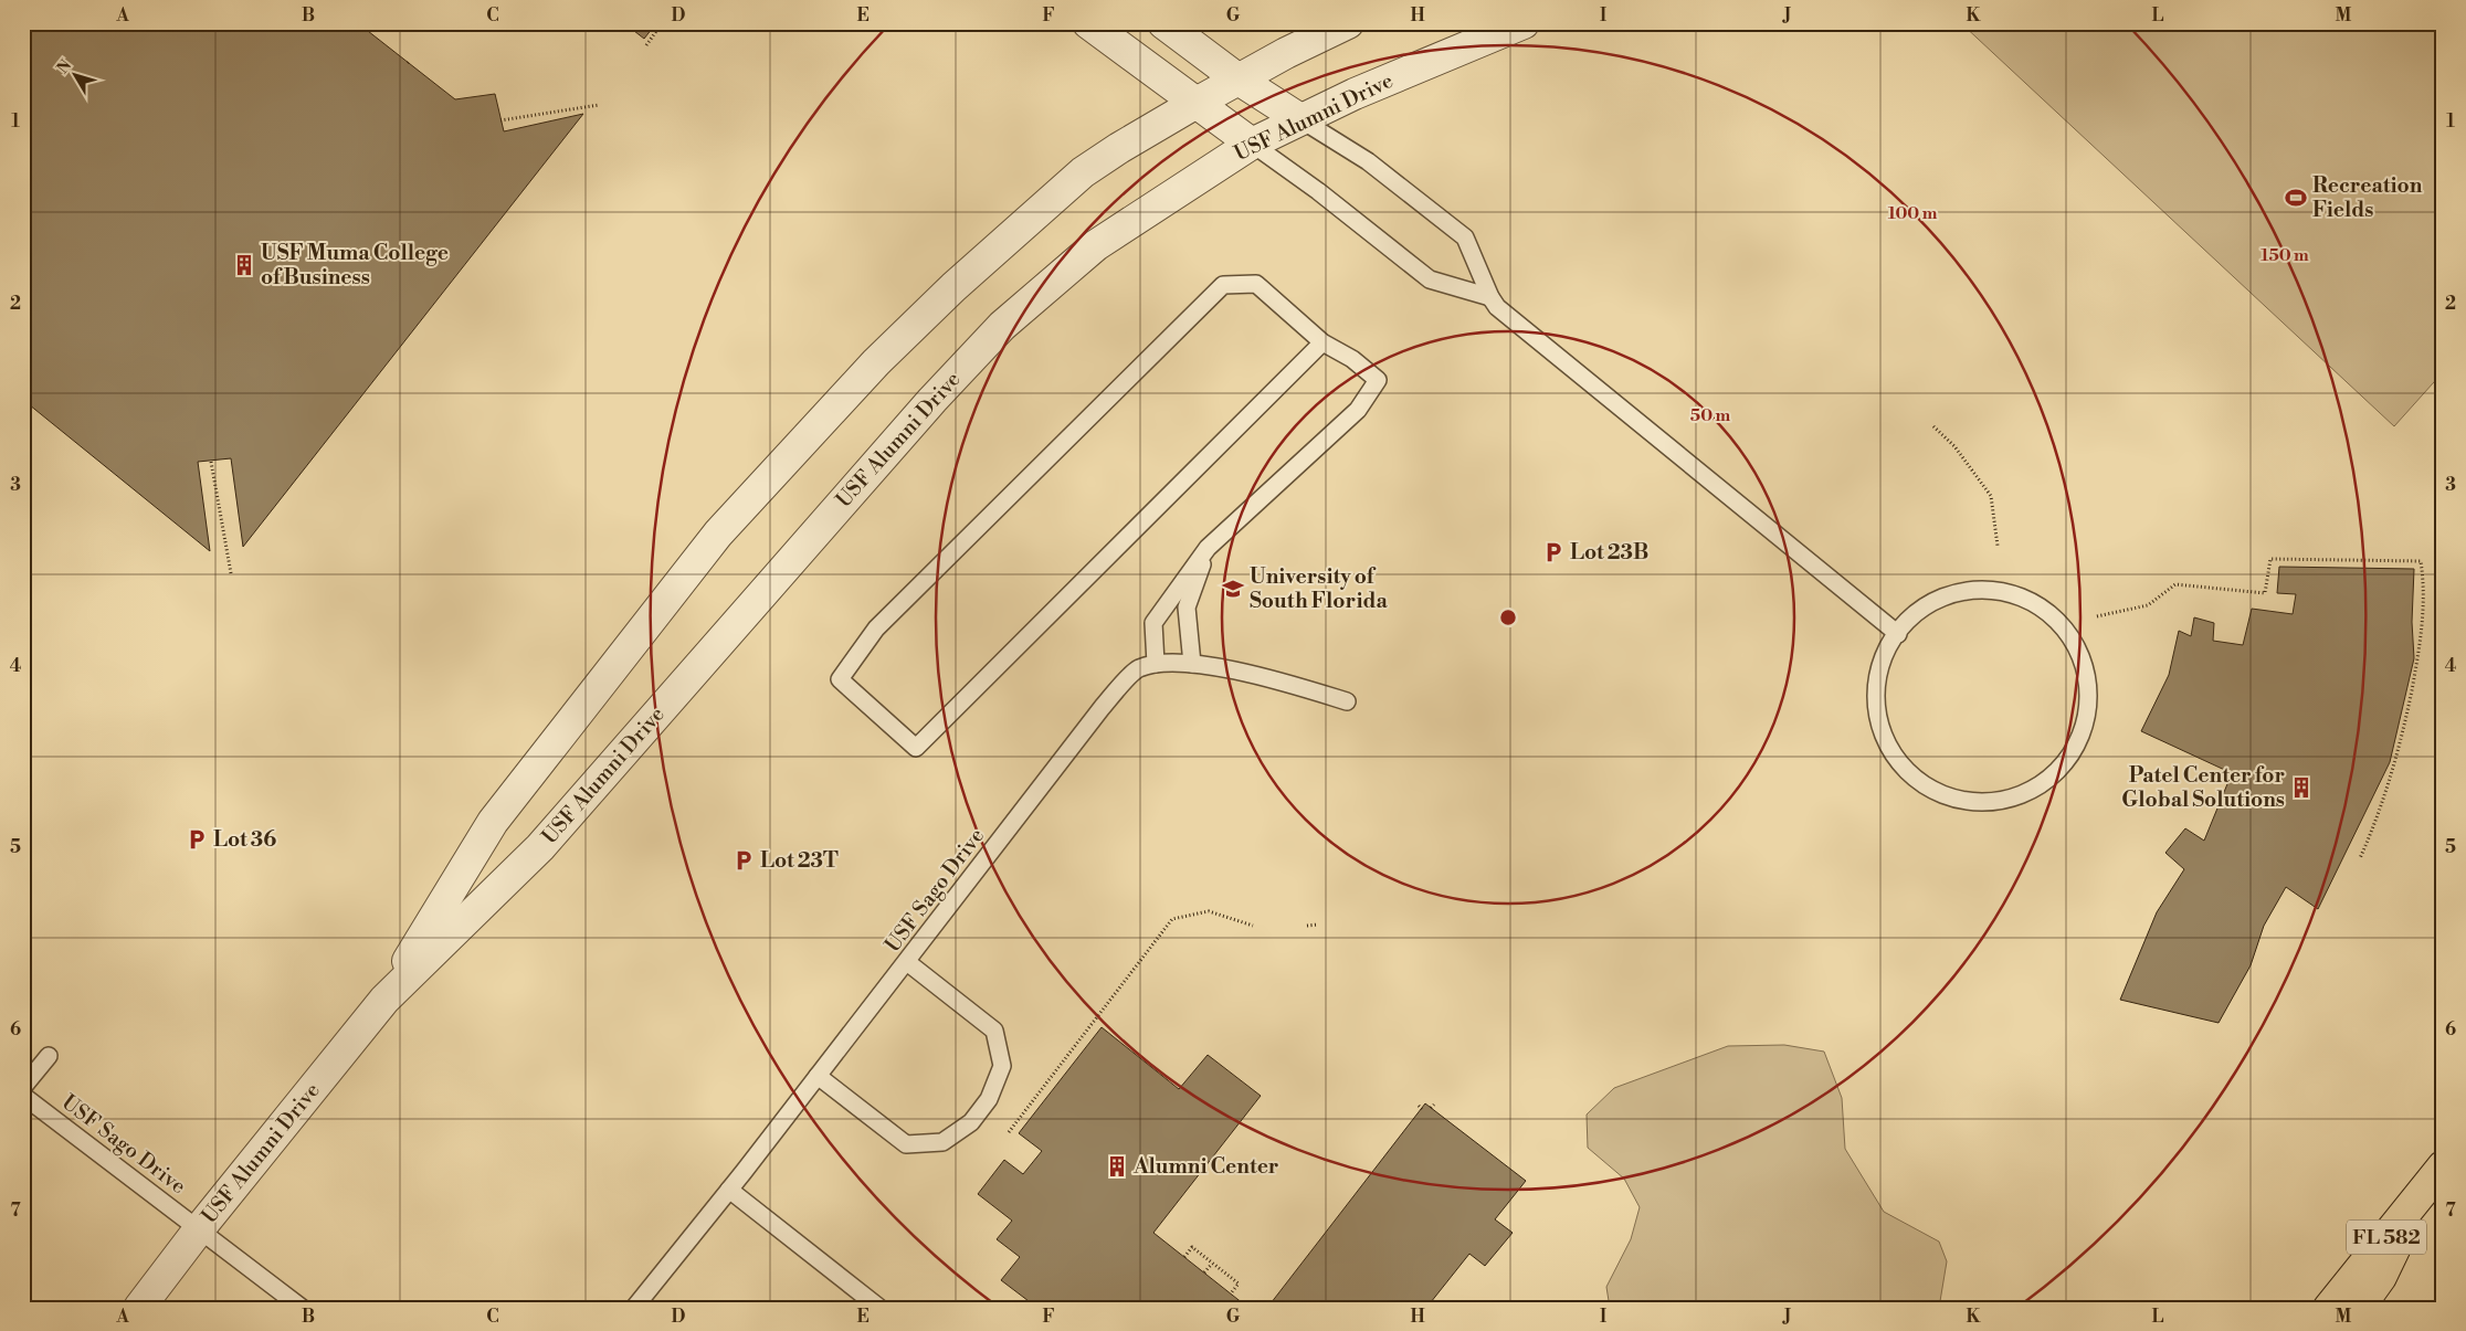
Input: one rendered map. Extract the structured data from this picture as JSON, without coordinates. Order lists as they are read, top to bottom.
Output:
{
  "streets": {
    "main road": ["FL 582"],
    "street": ["USF Alumni Drive"],
    "lane": ["USF Sago Drive"]
  },
  "crossings": [
    ["USF Alumni Drive", "USF Sago Drive"]
  ],
  "places": {
    "sports": ["Recreation Fields"],
    "building": ["USF Muma College of Business", "Patel Center for Global Solutions", "Alumni Center"],
    "parking": ["Lot 23B", "Lot 36", "Lot 23T"],
    "school or university": ["University of South Florida"]
  },
  "north": "top left",
  "grid": {
    "columns": [
      "A",
      "B",
      "C",
      "D",
      "E",
      "F",
      "G",
      "H",
      "I",
      "J",
      "K",
      "L",
      "M"
    ],
    "rows": [
      "1",
      "2",
      "3",
      "4",
      "5",
      "6",
      "7"
    ]
  },
  "rings": ["100 m", "150 m", "50 m"]
}
